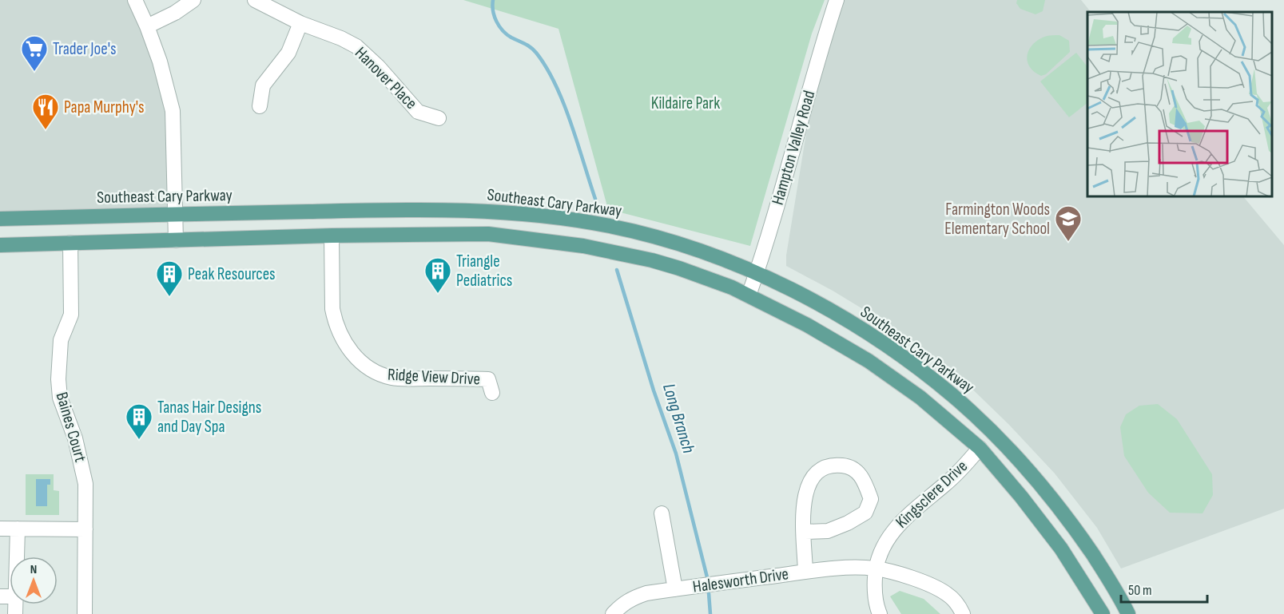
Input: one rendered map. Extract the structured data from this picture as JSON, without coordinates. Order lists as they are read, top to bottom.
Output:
{
  "streets": {
    "main road": ["Southeast Cary Parkway"],
    "street": [
      "Hanover Place",
      "Hampton Valley Road",
      "Ridge View Drive",
      "Baines Court",
      "Kingsclere Drive",
      "Halesworth Drive"
    ]
  },
  "crossings": [
    ["Hampton Valley Road", "Southeast Cary Parkway"],
    ["Kingsclere Drive", "Halesworth Drive"]
  ],
  "water": ["Long Branch"],
  "parks": ["Kildaire Park"],
  "places": {
    "supermarket": ["Trader Joe's"],
    "restaurant": ["Papa Murphy's"],
    "school or university": ["Farmington Woods Elementary School"],
    "building": ["Triangle Pediatrics", "Peak Resources", "Tanas Hair Designs and Day Spa"]
  },
  "scale_bar": "50 m",
  "north": "top"
}
